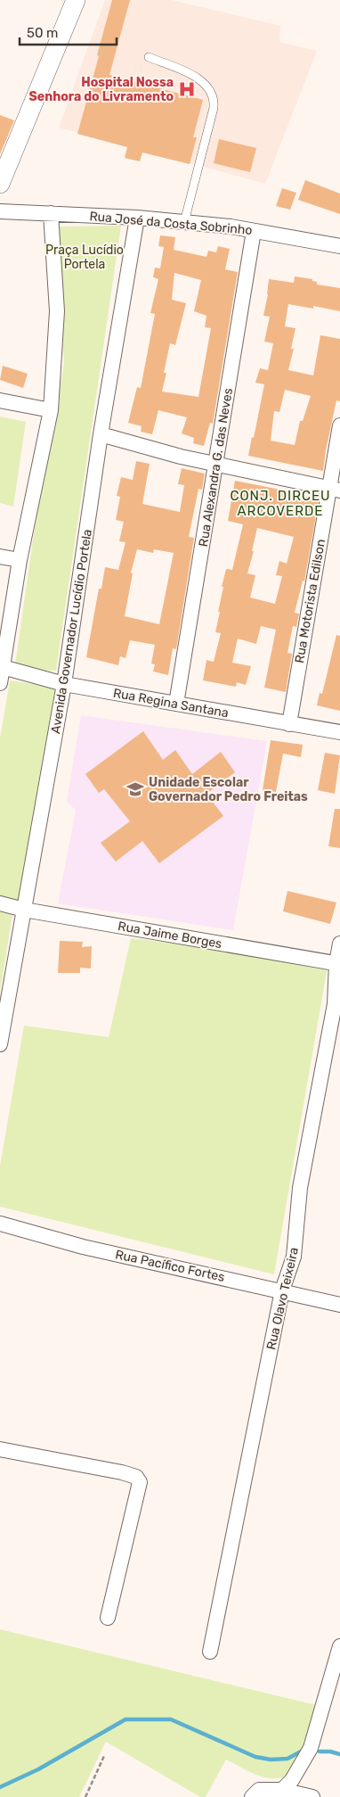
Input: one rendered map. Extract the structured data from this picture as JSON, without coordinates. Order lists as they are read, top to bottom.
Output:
{
  "streets": {
    "street": [
      "Rua José da Costa Sobrinho",
      "Rua Alexandra G. das Neves",
      "Rua Motorista Edilson",
      "Avenida Governador Lucídio Portela",
      "Rua Regina Santana",
      "Rua Jaime Borges",
      "Rua Pacífico Fortes",
      "Rua Olavo Teixeira"
    ]
  },
  "crossings": [
    ["Rua José da Costa Sobrinho", "Rua Alexandra G. das Neves"],
    ["Rua José da Costa Sobrinho", "Avenida Governador Lucídio Portela"],
    ["Rua Alexandra G. das Neves", "Rua Regina Santana"],
    ["Rua Motorista Edilson", "Rua Regina Santana"],
    ["Avenida Governador Lucídio Portela", "Rua Regina Santana"],
    ["Avenida Governador Lucídio Portela", "Rua Jaime Borges"],
    ["Rua Jaime Borges", "Rua Olavo Teixeira"],
    ["Rua Pacífico Fortes", "Rua Olavo Teixeira"]
  ],
  "districts": ["CONJ. DIRCEU ARCOVERDE"],
  "parks": ["Praça Lucídio Portela"],
  "places": {
    "hospital": ["Hospital Nossa Senhora do Livramento"],
    "school or university": ["Unidade Escolar Governador Pedro Freitas"]
  },
  "scale_bar": "50 m"
}
